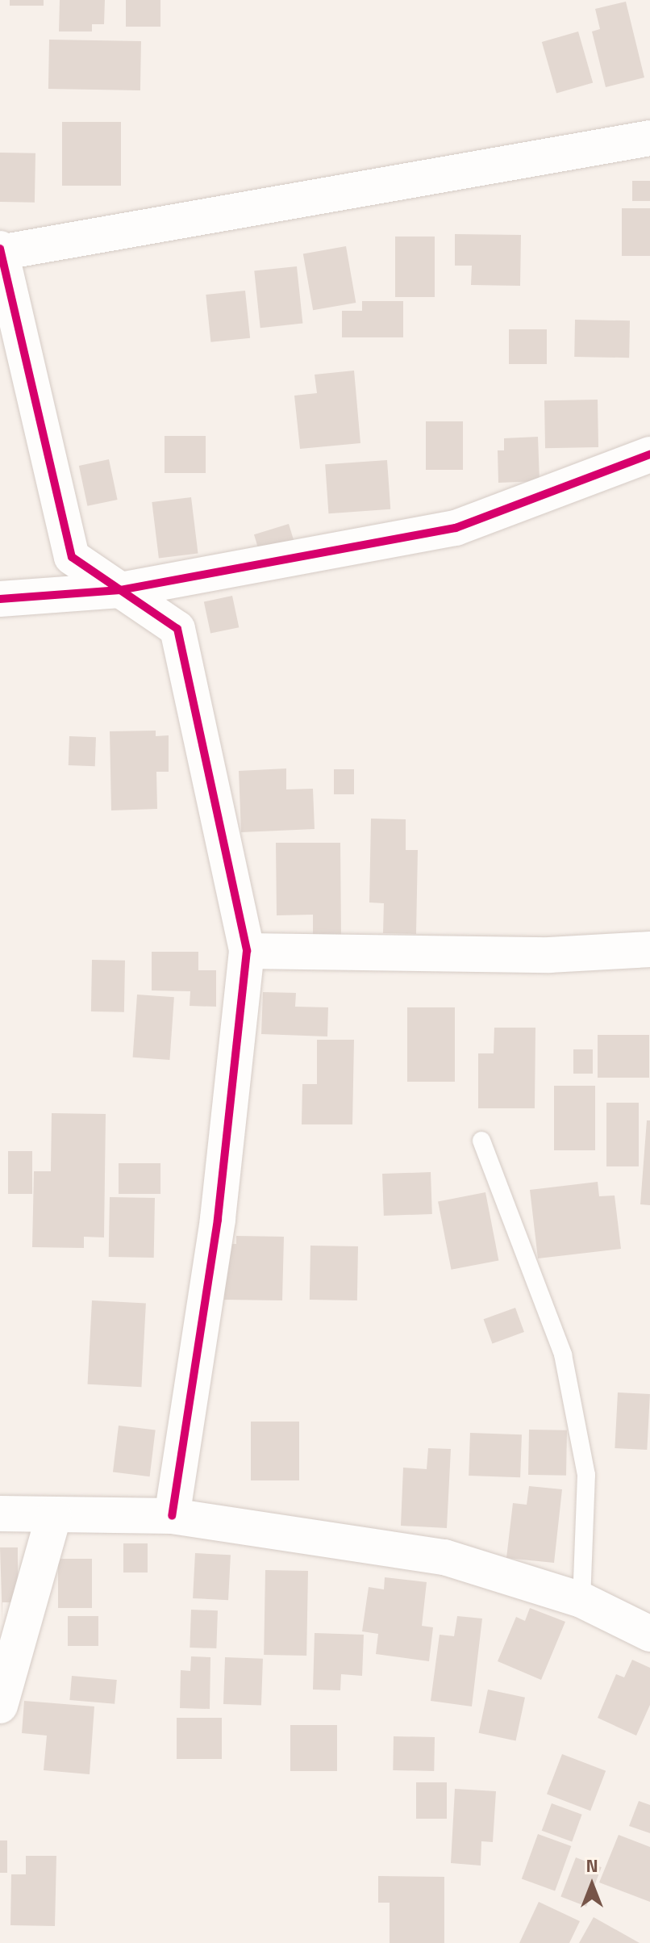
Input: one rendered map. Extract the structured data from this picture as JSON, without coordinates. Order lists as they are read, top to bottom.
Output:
{
  "north": "top"
}
